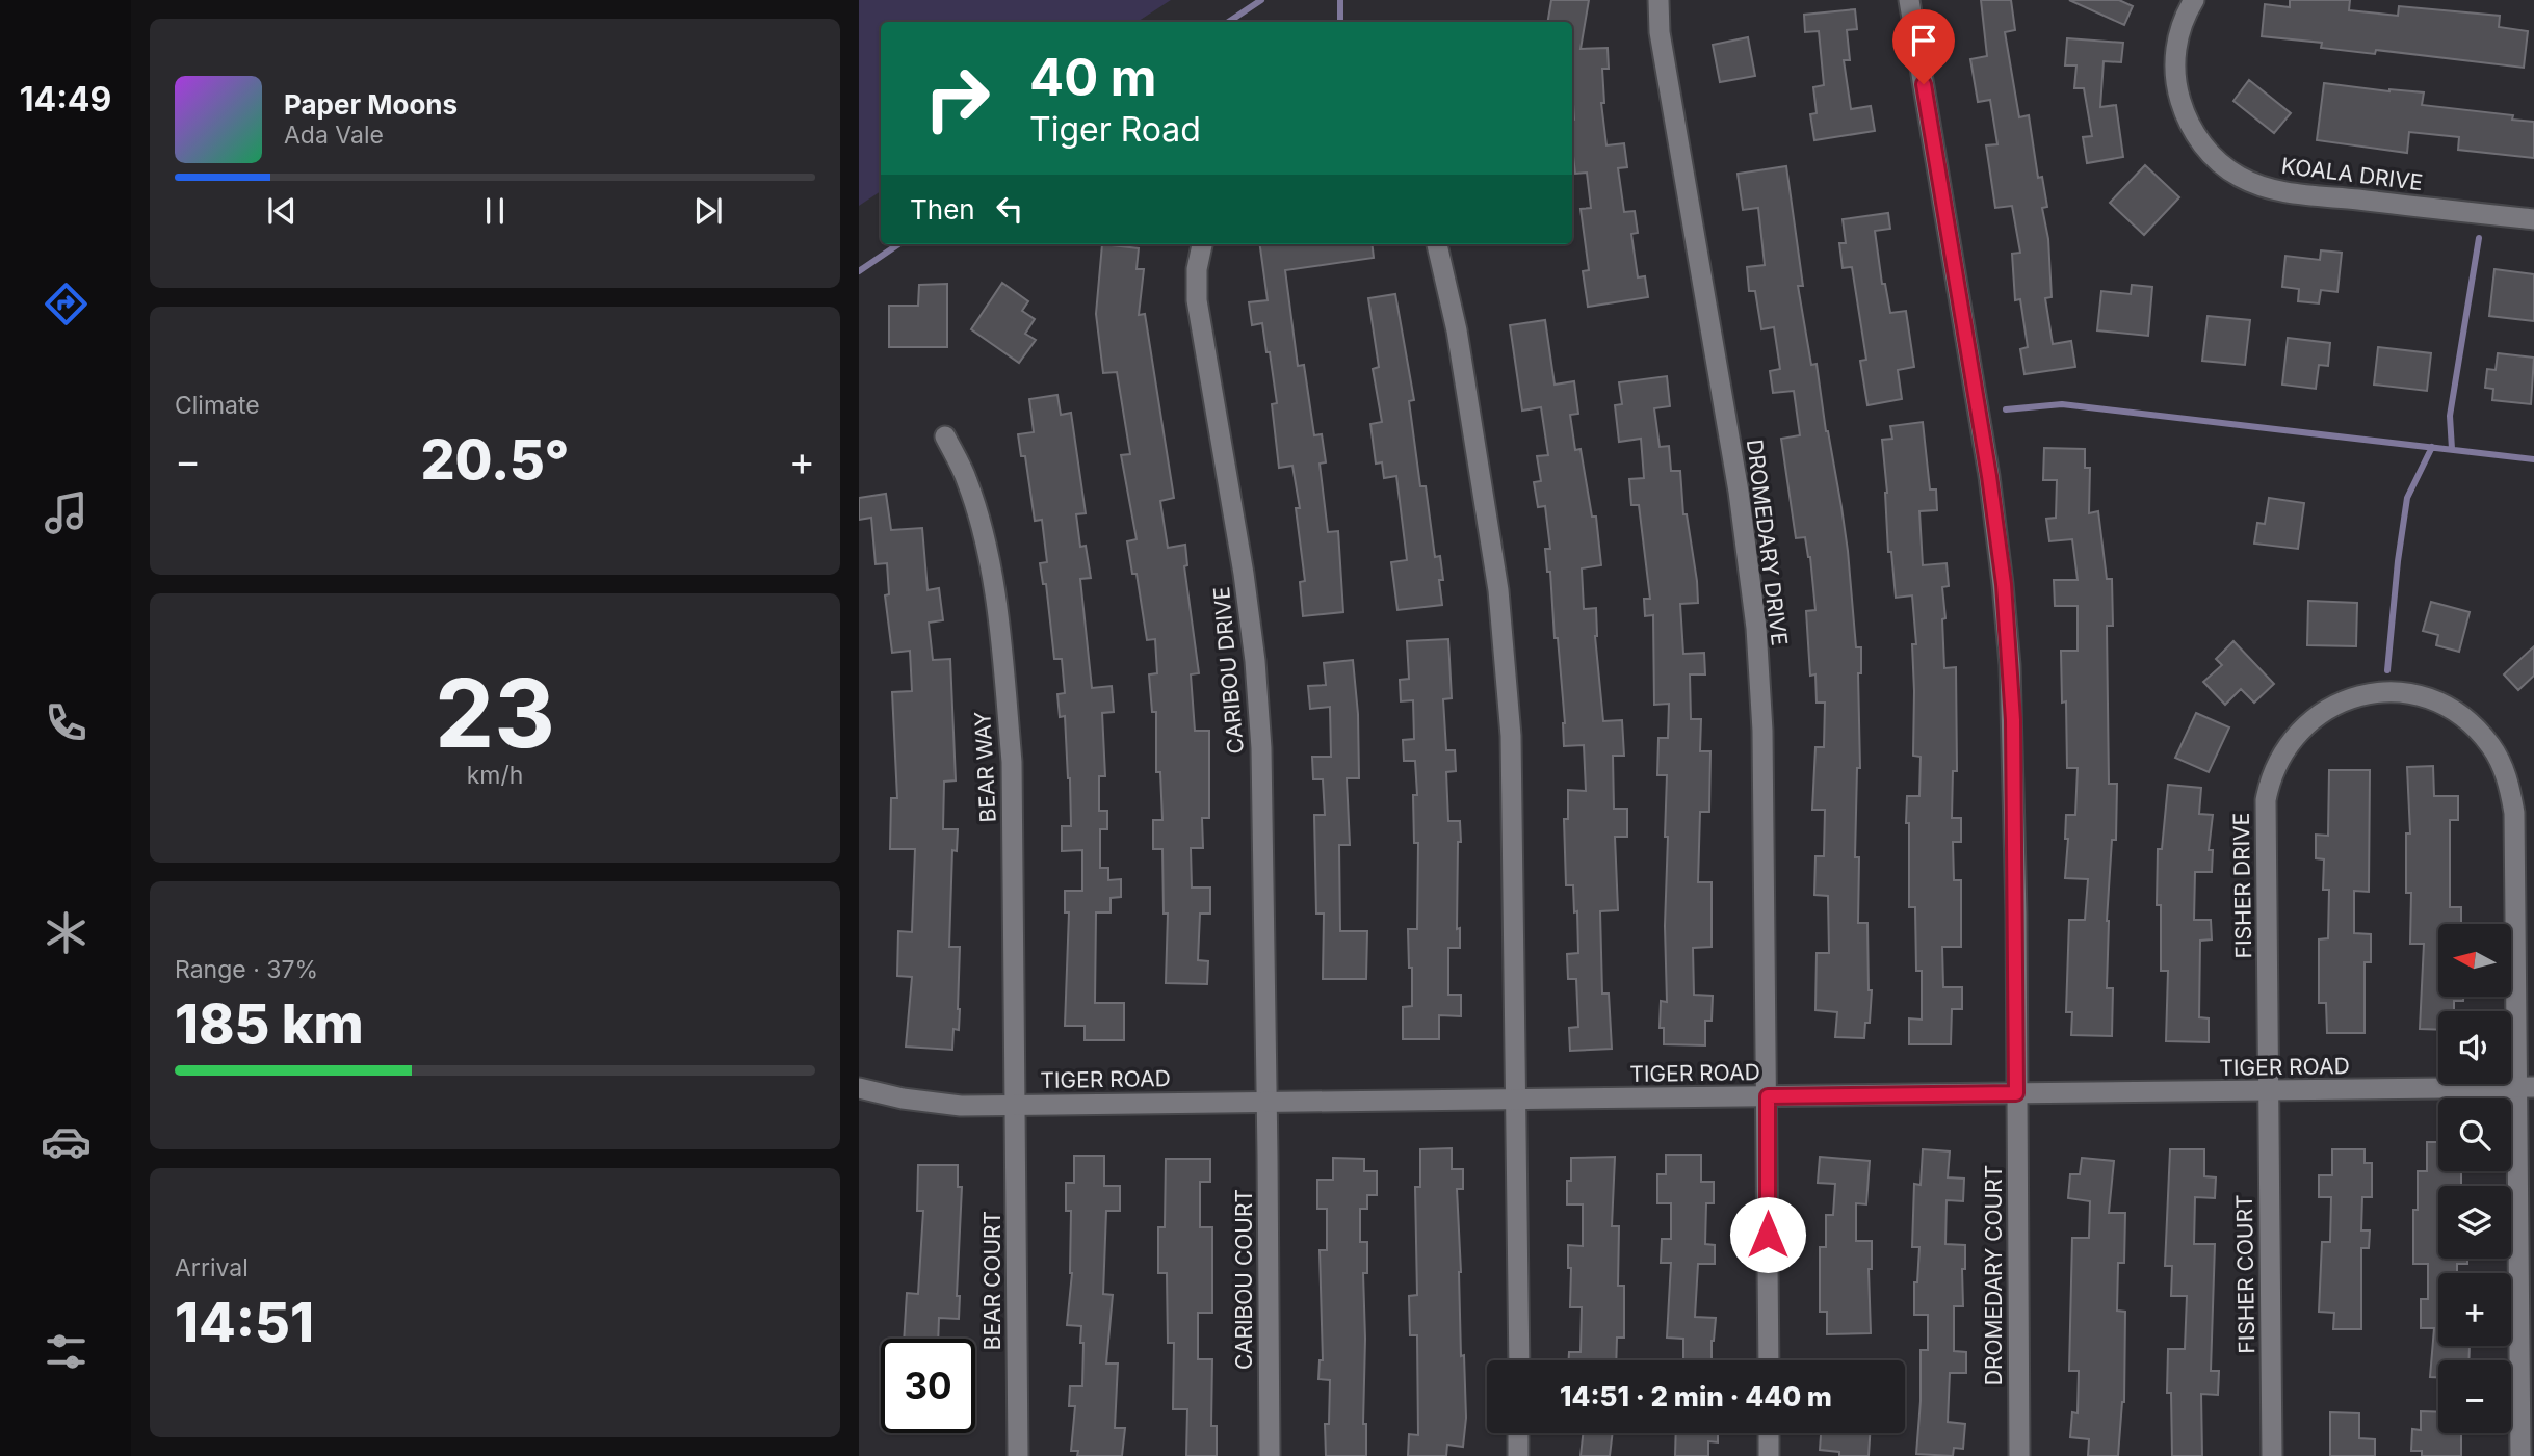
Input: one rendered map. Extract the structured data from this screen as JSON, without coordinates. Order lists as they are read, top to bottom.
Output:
{
  "streets": {
    "street": [
      "KOALA DRIVE",
      "DROMEDARY DRIVE",
      "CARIBOU DRIVE",
      "BEAR WAY",
      "FISHER DRIVE",
      "TIGER ROAD",
      "FISHER COURT",
      "DROMEDARY COURT",
      "CARIBOU COURT",
      "BEAR COURT"
    ]
  },
  "crossings": [
    ["DROMEDARY DRIVE", "TIGER ROAD"],
    ["CARIBOU DRIVE", "TIGER ROAD"],
    ["CARIBOU DRIVE", "CARIBOU COURT"],
    ["BEAR WAY", "TIGER ROAD"],
    ["BEAR WAY", "BEAR COURT"],
    ["FISHER DRIVE", "TIGER ROAD"],
    ["FISHER DRIVE", "FISHER COURT"],
    ["TIGER ROAD", "FISHER COURT"],
    ["TIGER ROAD", "DROMEDARY COURT"],
    ["TIGER ROAD", "CARIBOU COURT"],
    ["TIGER ROAD", "BEAR COURT"]
  ],
  "north": "left",
  "page": {
    "tabs": "14:49",
    "turn": ["40 m", "Tiger Road"],
    "song": ["Paper Moons", "Ada Vale"],
    "then": "Then",
    "tile": [
      "Climate",
      ["23", "km/h"],
      ["Range · 37%", "185 km"],
      ["Arrival", "14:51"]
    ],
    "heat": ["−", "20.5°", "+"],
    "map_buttons": ["+", "−"],
    "limit": "30",
    "trip": "14:51 · 2 min · 440 m"
  }
}
